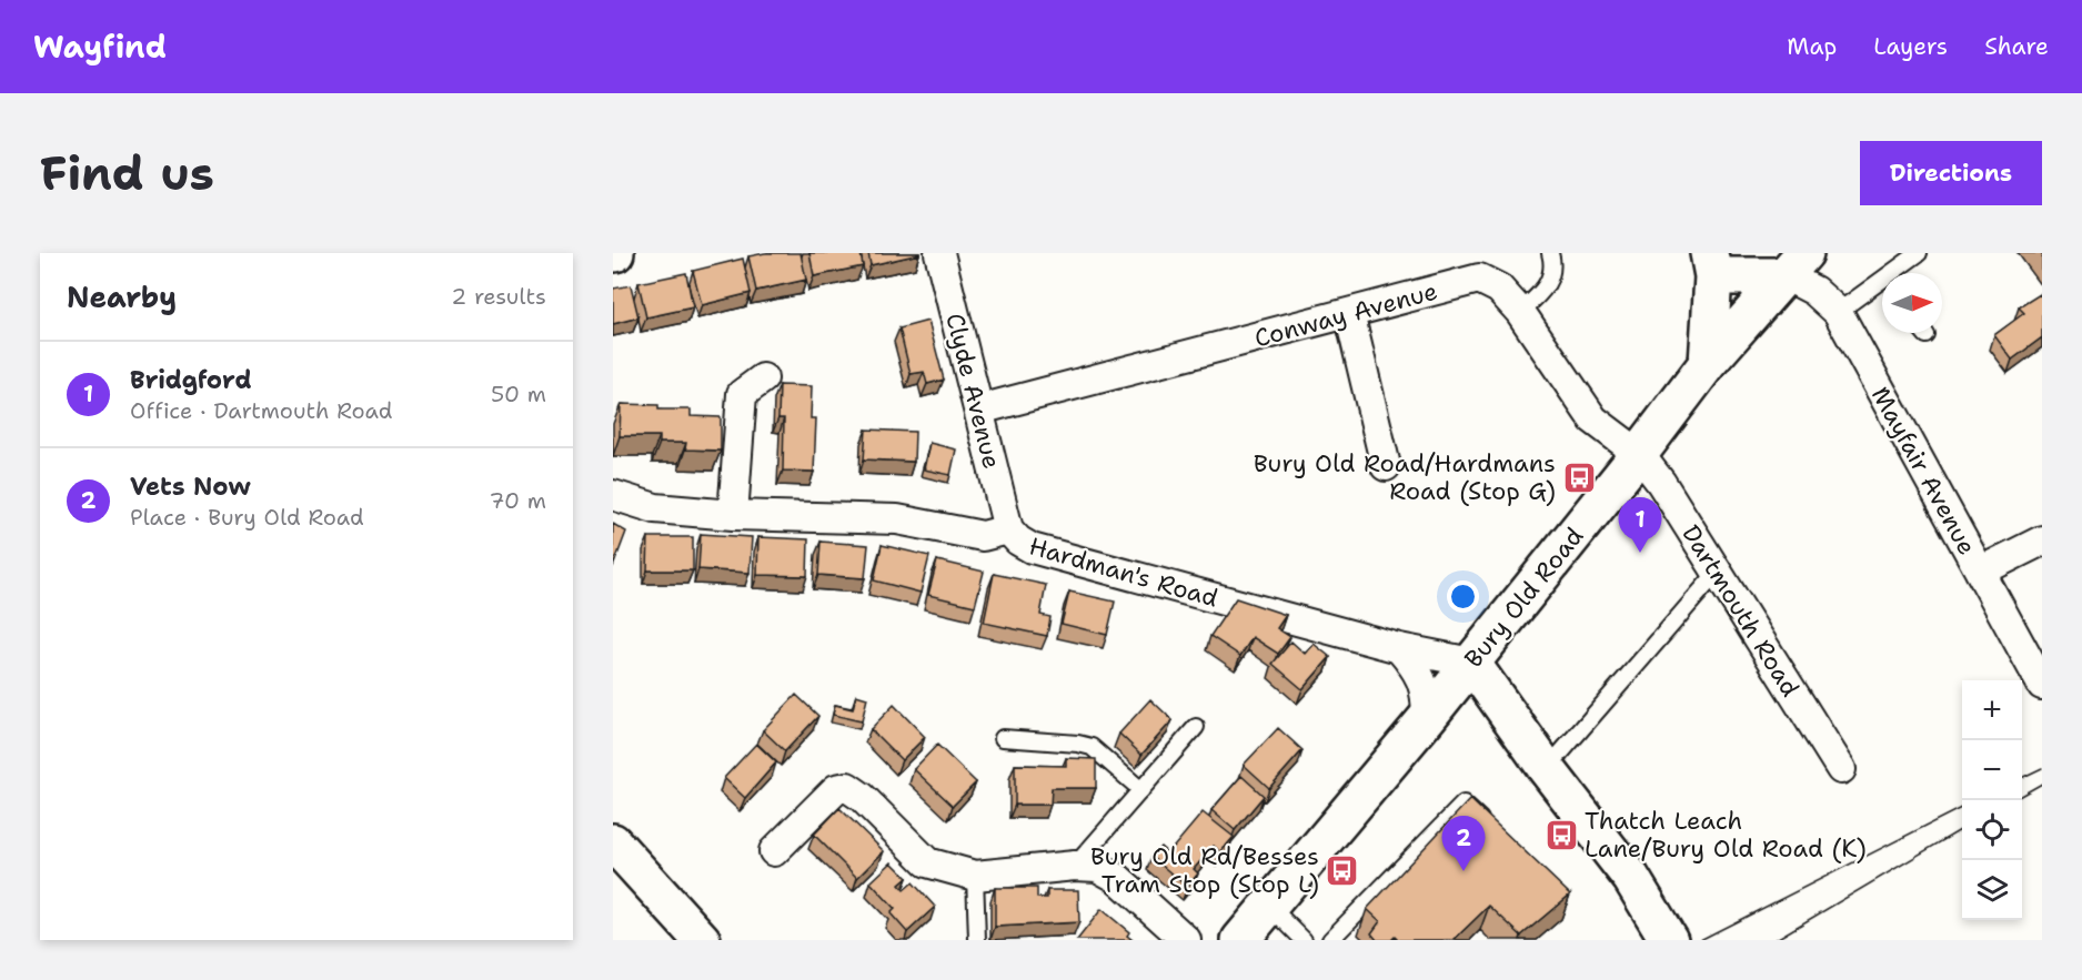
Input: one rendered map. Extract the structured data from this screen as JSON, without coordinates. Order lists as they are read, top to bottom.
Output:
{
  "streets": {
    "main road": ["Bury Old Road"],
    "street": [
      "Conway Avenue",
      "Clyde Avenue",
      "Mayfair Avenue",
      "Hardman's Road",
      "Dartmouth Road"
    ]
  },
  "crossings": [
    ["Conway Avenue", "Clyde Avenue"],
    ["Conway Avenue", "Bury Old Road"],
    ["Conway Avenue", "Dartmouth Road"],
    ["Clyde Avenue", "Hardman's Road"],
    ["Mayfair Avenue", "Bury Old Road"],
    ["Hardman's Road", "Bury Old Road"],
    ["Bury Old Road", "Dartmouth Road"]
  ],
  "places": {
    "bus stop": ["Bury Old Road/Hardmans Road (Stop G)", "Thatch Leach Lane/Bury Old Road (K)", "Bury Old Rd/Besses Tram Stop (Stop L)"]
  },
  "north": "right",
  "page": {
    "header": "Wayfind",
    "nav": ["Map", "Layers", "Share"],
    "buttons": "Directions",
    "title": "Find us",
    "heading": ["Nearby", "2 results"],
    "list": [
      {
        "mark": "1",
        "name": "Bridgford",
        "note": "Office · Dartmouth Road",
        "value": "50 m"
      },
      {
        "mark": "2",
        "name": "Vets Now",
        "note": "Place · Bury Old Road",
        "value": "70 m"
      }
    ],
    "pins": ["1", "2"],
    "map_buttons": ["+", "−"]
  }
}
